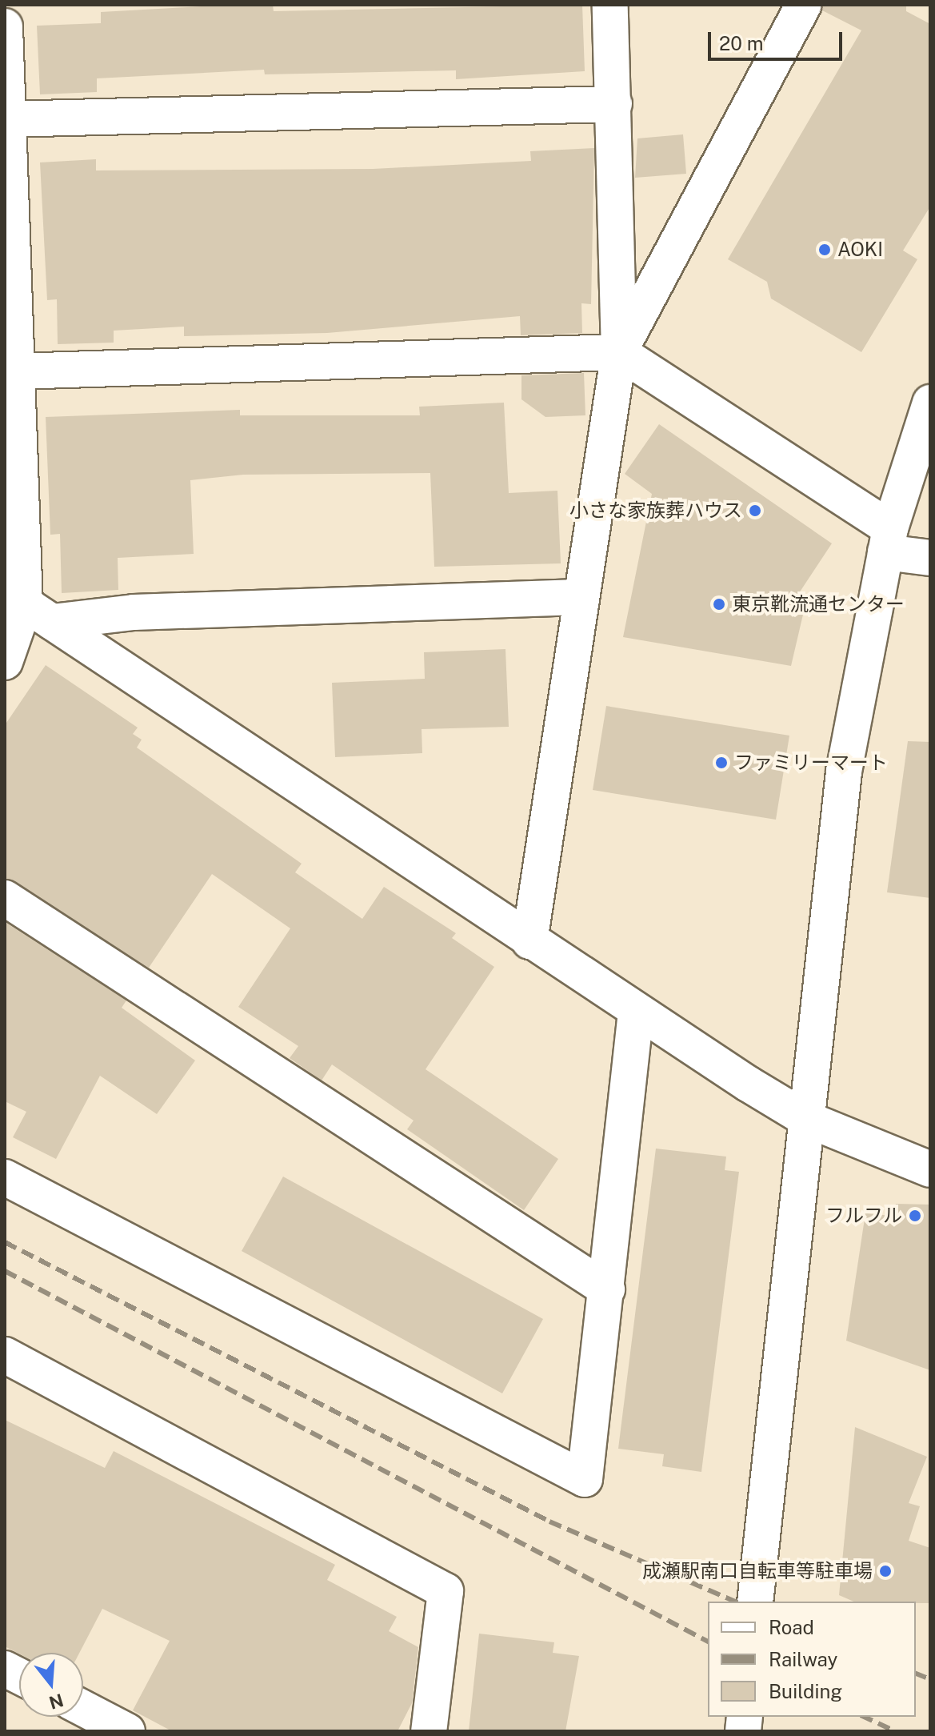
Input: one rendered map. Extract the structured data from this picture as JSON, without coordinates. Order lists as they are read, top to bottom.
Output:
{
  "places": [
    "AOKI",
    "小さな家族葬ハウス",
    "東京靴流通センター",
    "ファミリーマート",
    "フルフル",
    "成瀬駅南口自転車等駐車場"
  ],
  "legend": ["Road", "Railway", "Building"],
  "scale_bar": "20 m",
  "north": "bottom"
}
